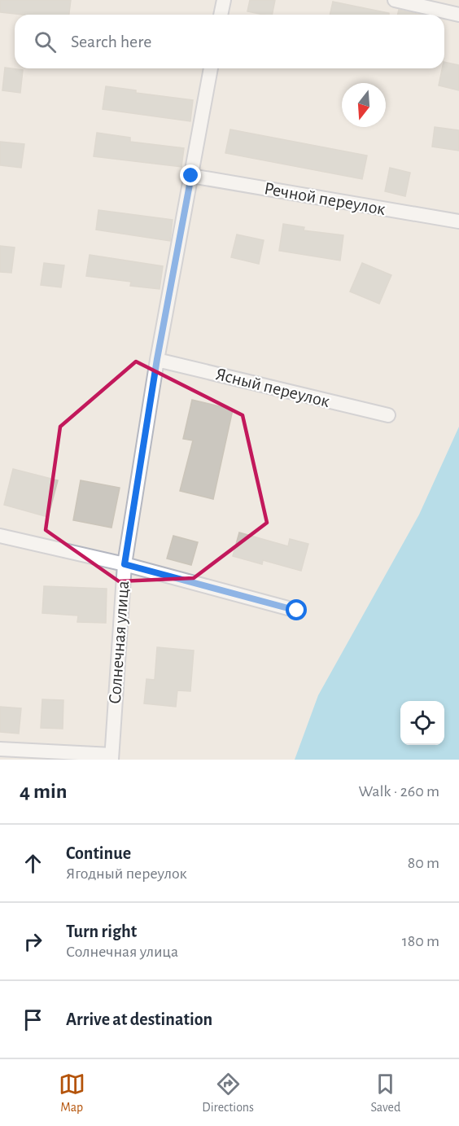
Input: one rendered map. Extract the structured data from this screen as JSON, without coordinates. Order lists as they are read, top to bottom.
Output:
{
  "streets": {
    "street": ["Речной переулок", "Ясный переулок", "Солнечная улица"]
  },
  "crossings": [
    ["Речной переулок", "Солнечная улица"],
    ["Ясный переулок", "Солнечная улица"]
  ],
  "north": "bottom",
  "page": {
    "search": "Search here",
    "heading": ["4 min", "Walk · 260 m"],
    "list": [
      ["Continue", "Ягодный переулок", "80 m"],
      ["Turn right", "Солнечная улица", "180 m"],
      "Arrive at destination"
    ],
    "nav": ["Map", "Directions", "Saved"]
  }
}
